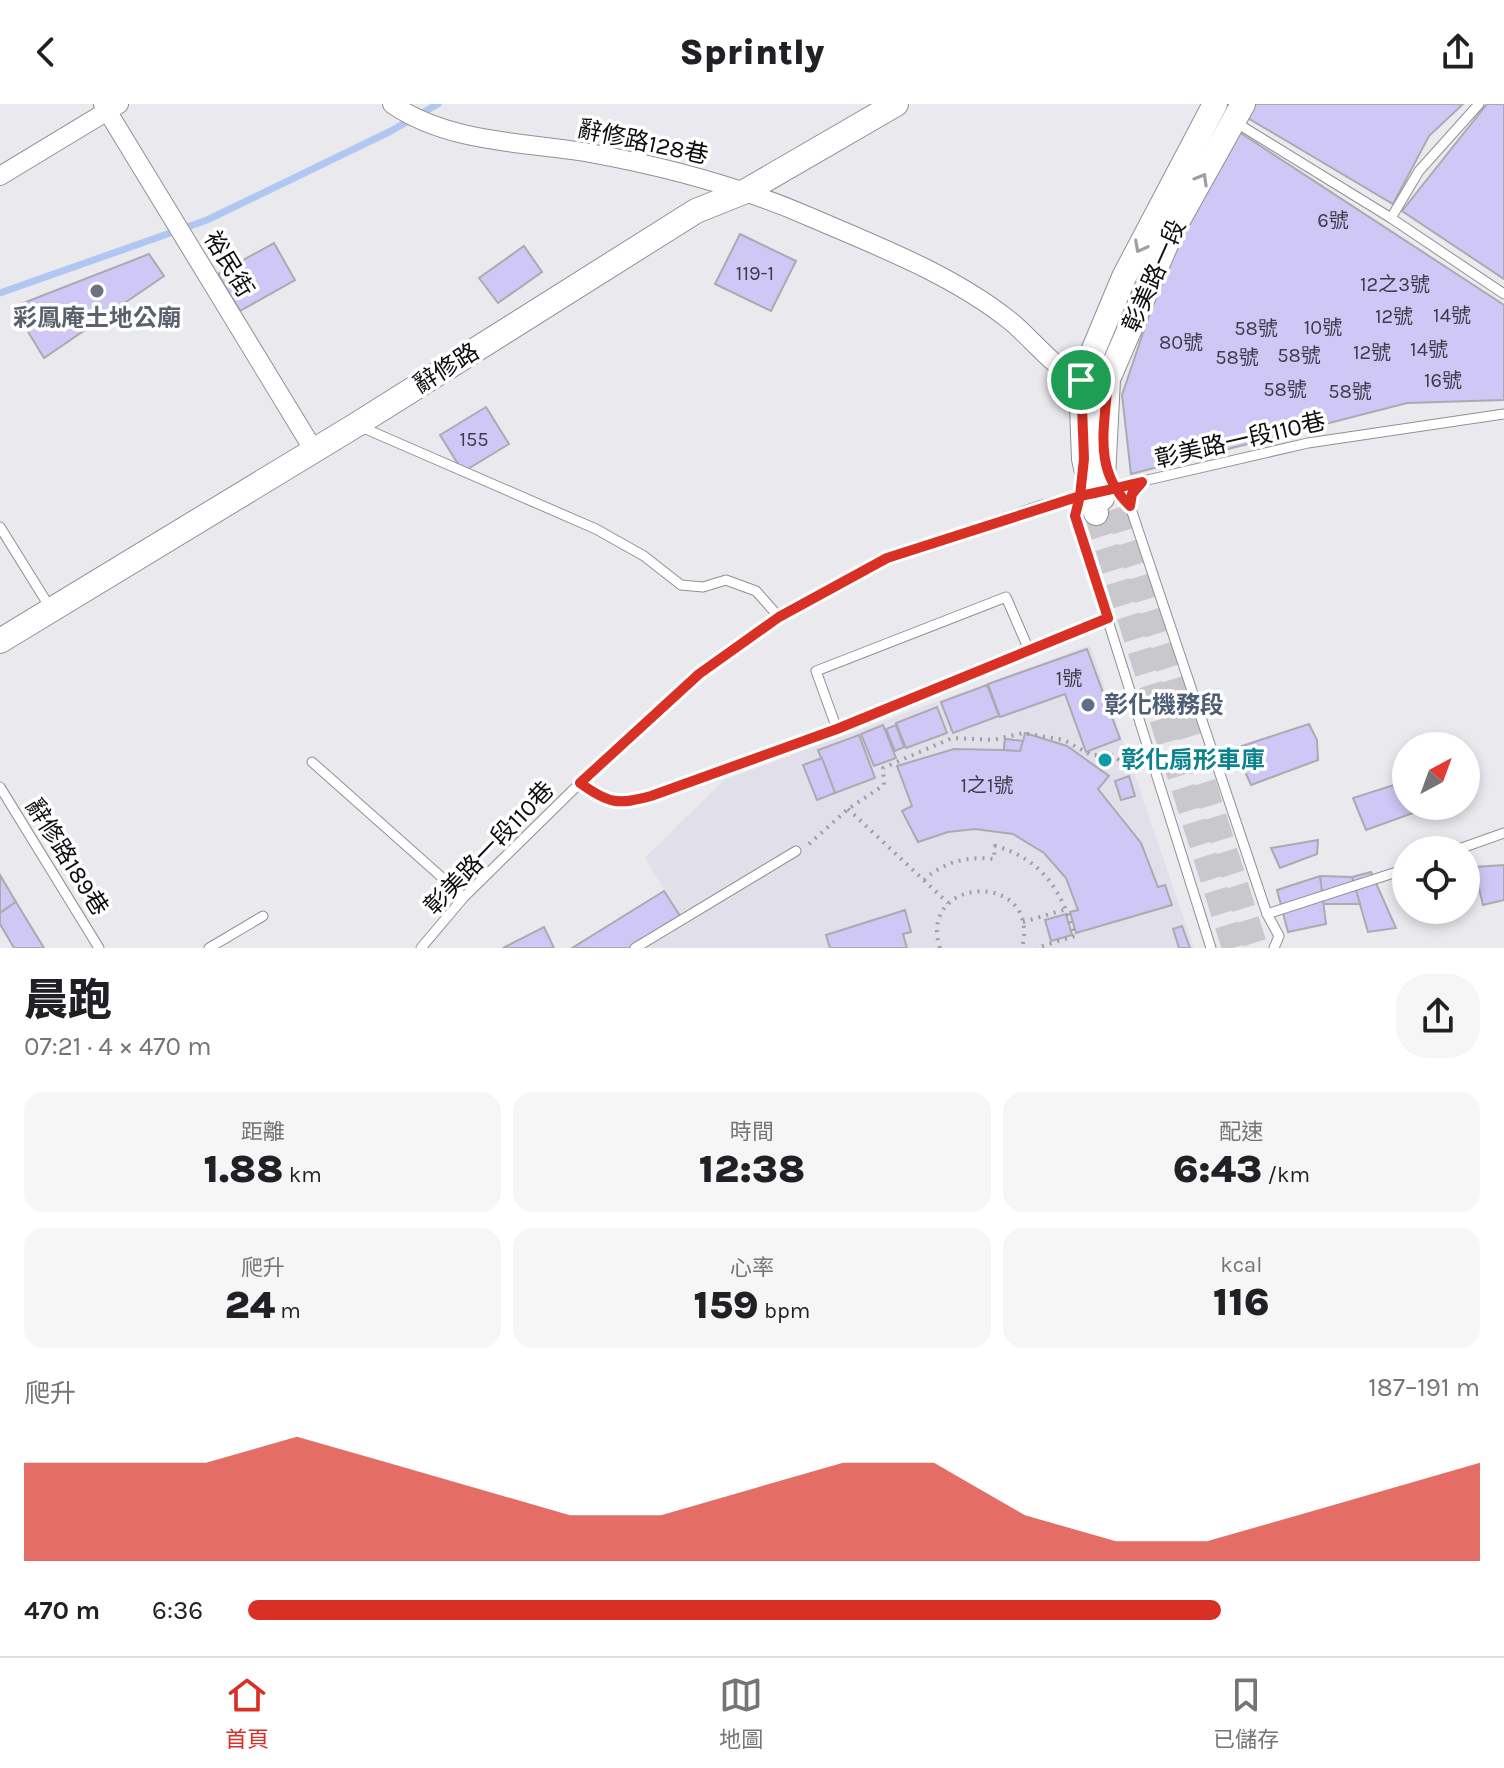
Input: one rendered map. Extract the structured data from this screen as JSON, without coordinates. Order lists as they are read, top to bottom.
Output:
{
  "streets": {
    "street": [
      "辭修路128巷",
      "裕民街",
      "彰美路一段",
      "辭修路"
    ],
    "lane": ["彰美路一段110巷", "辭修路189巷"]
  },
  "crossings": [
    ["辭修路128巷", "彰美路一段"],
    ["辭修路128巷", "辭修路"],
    ["裕民街", "辭修路"],
    ["彰美路一段", "彰美路一段110巷"]
  ],
  "places": ["彩鳳庵土地公廟", "彰化機務段", "彰化扇形車庫"],
  "house_numbers": [
    "6號",
    "119-1",
    "12之3號",
    "14號",
    "12號",
    "10號",
    "58號",
    "80號",
    "14號",
    "12號",
    "58號",
    "58號",
    "16號",
    "58號",
    "58號",
    "155",
    "1號",
    "1之1號"
  ],
  "north": "top right",
  "page": {
    "header": "Sprintly",
    "heading": ["晨跑", "07:21 · 4 × 470 m"],
    "stats": [
      ["距離", "1.88 km"],
      ["時間", "12:38"],
      ["配速", "6:43 /km"],
      ["爬升", "24 m"],
      ["心率", "159 bpm"],
      ["kcal", "116"]
    ],
    "chart": ["爬升", "187–191 m"],
    "list": [
      {
        "name": "470 m",
        "note": "6:36"
      }
    ],
    "tabs": ["首頁", "地圖", "已儲存"]
  }
}
